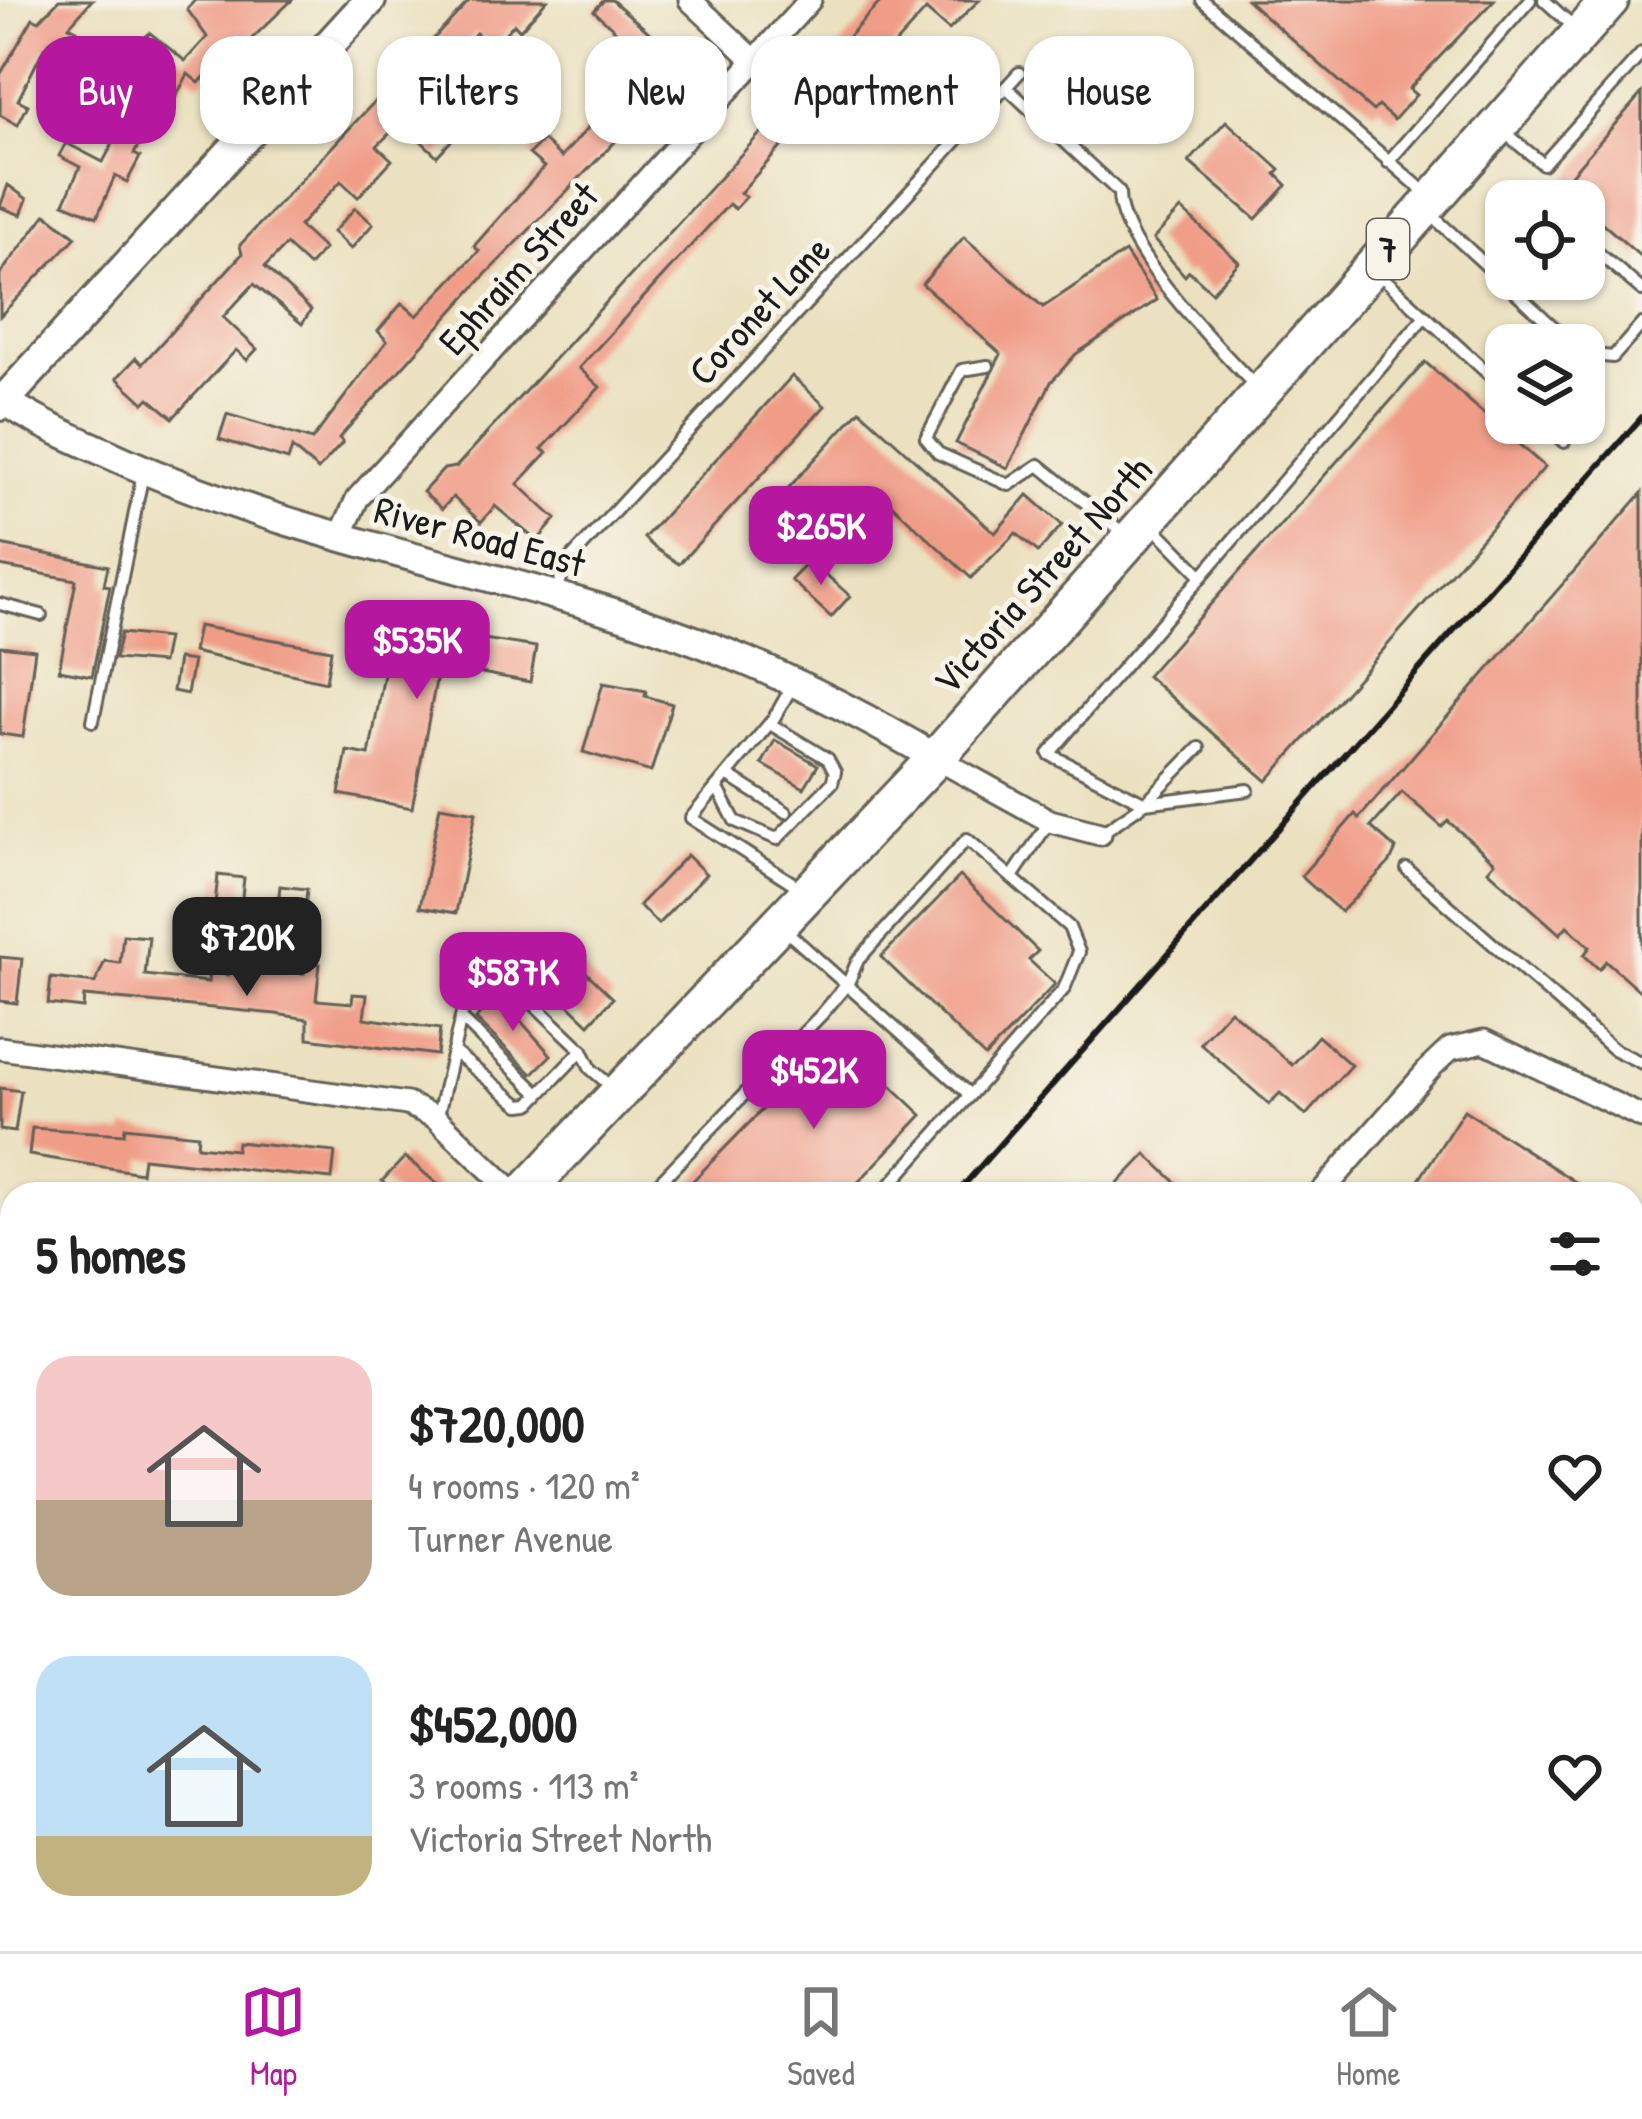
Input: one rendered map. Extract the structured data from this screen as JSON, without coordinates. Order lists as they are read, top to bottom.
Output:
{
  "streets": {
    "main road": ["7", "Victoria Street North"],
    "street": ["Ephraim Street", "River Road East"],
    "lane": ["Coronet Lane"]
  },
  "crossings": [
    ["Ephraim Street", "River Road East"],
    ["Coronet Lane", "River Road East"],
    ["River Road East", "Victoria Street North"]
  ],
  "page": {
    "chip": [
      "Buy",
      "Rent",
      "Filters",
      "New",
      "Apartment",
      "House"
    ],
    "price": [
      "$265K",
      "$535K",
      "$720K",
      "$587K",
      "$452K"
    ],
    "heading": "5 homes",
    "list": [
      {
        "name": "$720,000",
        "note": "4 rooms · 120 m² · Turner Avenue"
      },
      {
        "name": "$452,000",
        "note": "3 rooms · 113 m² · Victoria Street North"
      }
    ],
    "tabs": ["Map", "Saved", "Home"]
  }
}
